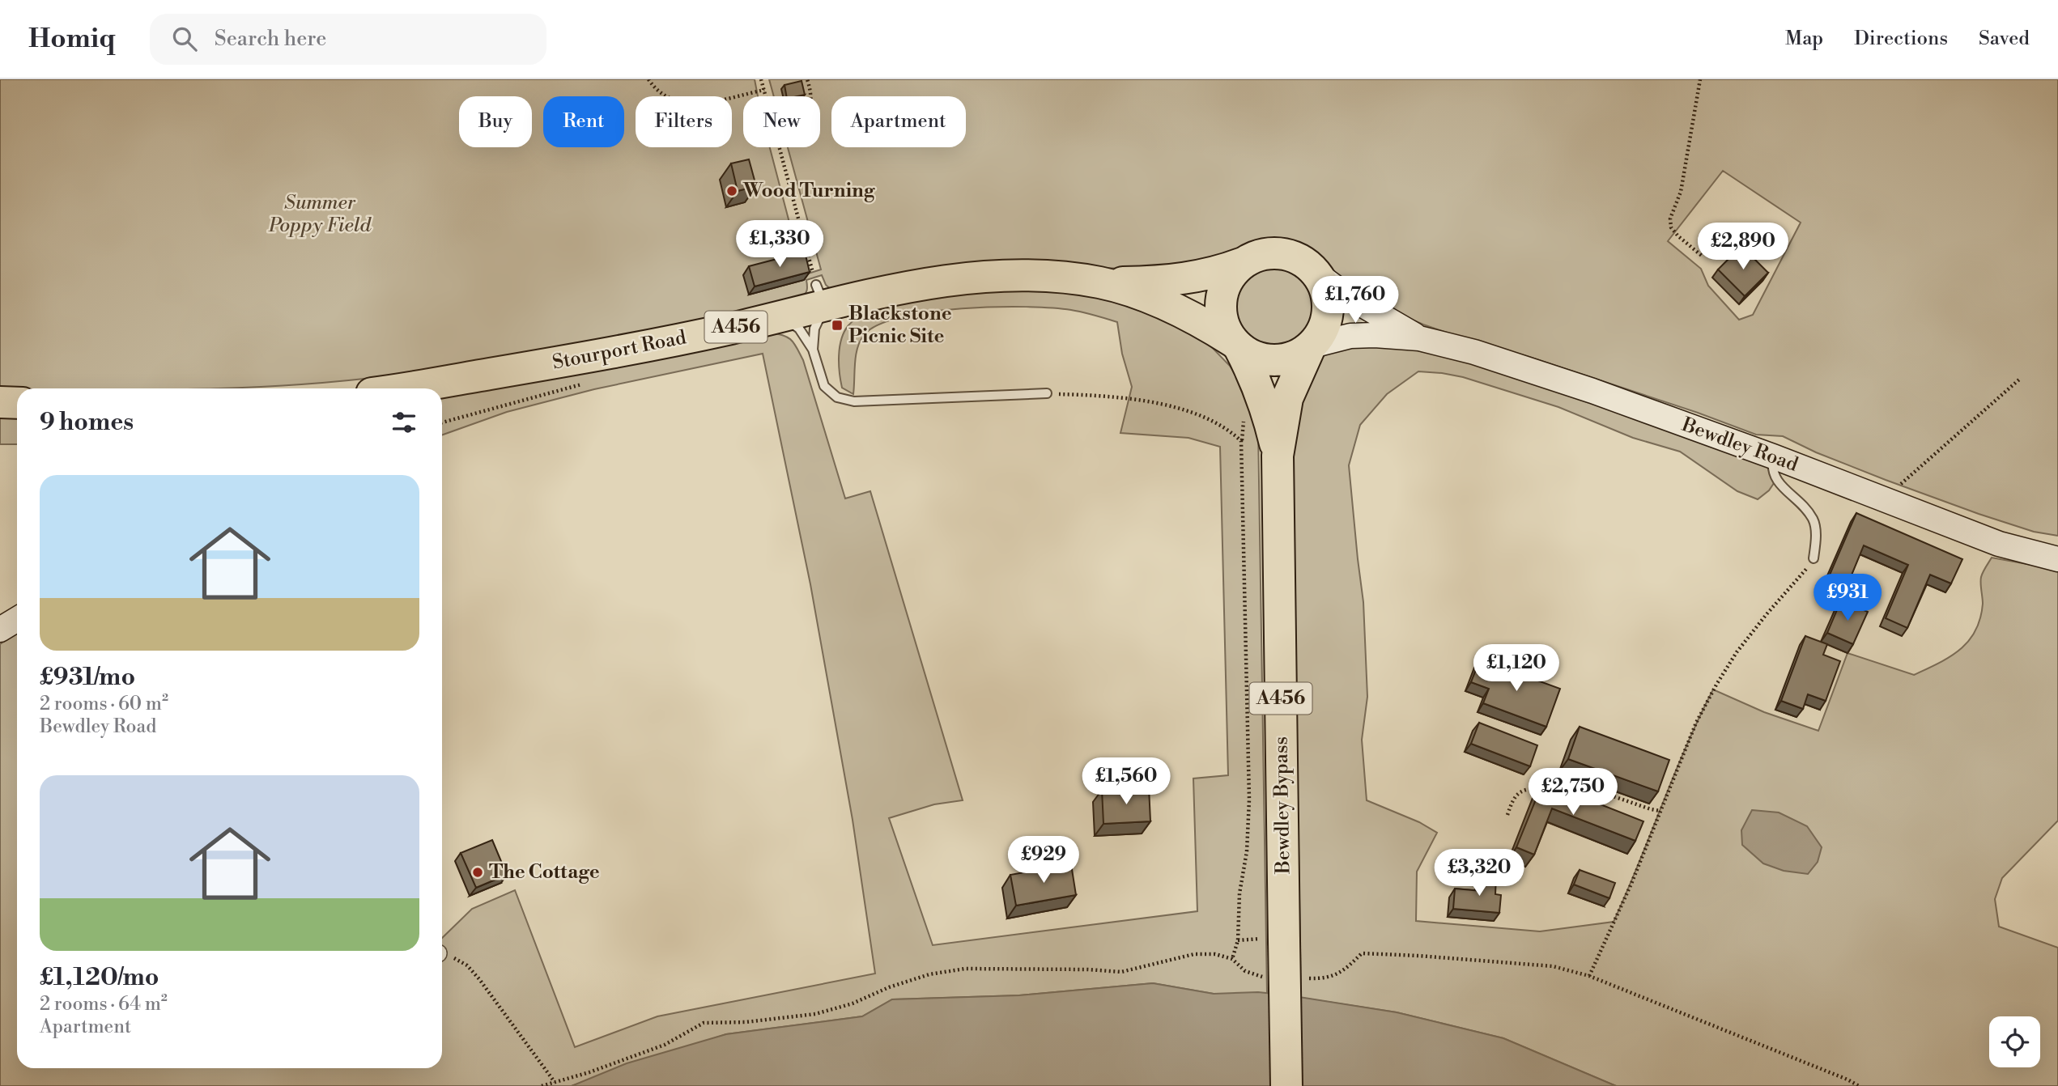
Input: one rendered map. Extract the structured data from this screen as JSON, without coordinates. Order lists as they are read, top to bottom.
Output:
{
  "streets": {
    "highway": ["A456", "Stourport Road", "Bewdley Bypass"],
    "main road": ["Bewdley Road"]
  },
  "crossings": [
    ["A456", "Stourport Road"],
    ["A456", "Bewdley Road"],
    ["A456", "Bewdley Bypass"],
    ["Stourport Road", "Bewdley Road"],
    ["Stourport Road", "Bewdley Bypass"],
    ["Bewdley Road", "Bewdley Bypass"]
  ],
  "parks": ["Summer Poppy Field"],
  "places": {
    "other": ["Wood Turning", "The Cottage"],
    "transit": ["Blackstone Picnic Site"]
  },
  "page": {
    "header": "Homiq",
    "search": "Search here",
    "nav": ["Map", "Directions", "Saved"],
    "chip": [
      "Buy",
      "Rent",
      "Filters",
      "New",
      "Apartment"
    ],
    "price": [
      "£1,330",
      "£2,890",
      "£1,760",
      "£931",
      "£1,120",
      "£1,560",
      "£2,750",
      "£929",
      "£3,320"
    ],
    "heading": "9 homes",
    "list": [
      {
        "name": "£931/mo",
        "note": "2 rooms · 60 m² · Bewdley Road"
      },
      {
        "name": "£1,120/mo",
        "note": "2 rooms · 64 m² · Apartment"
      }
    ]
  }
}
